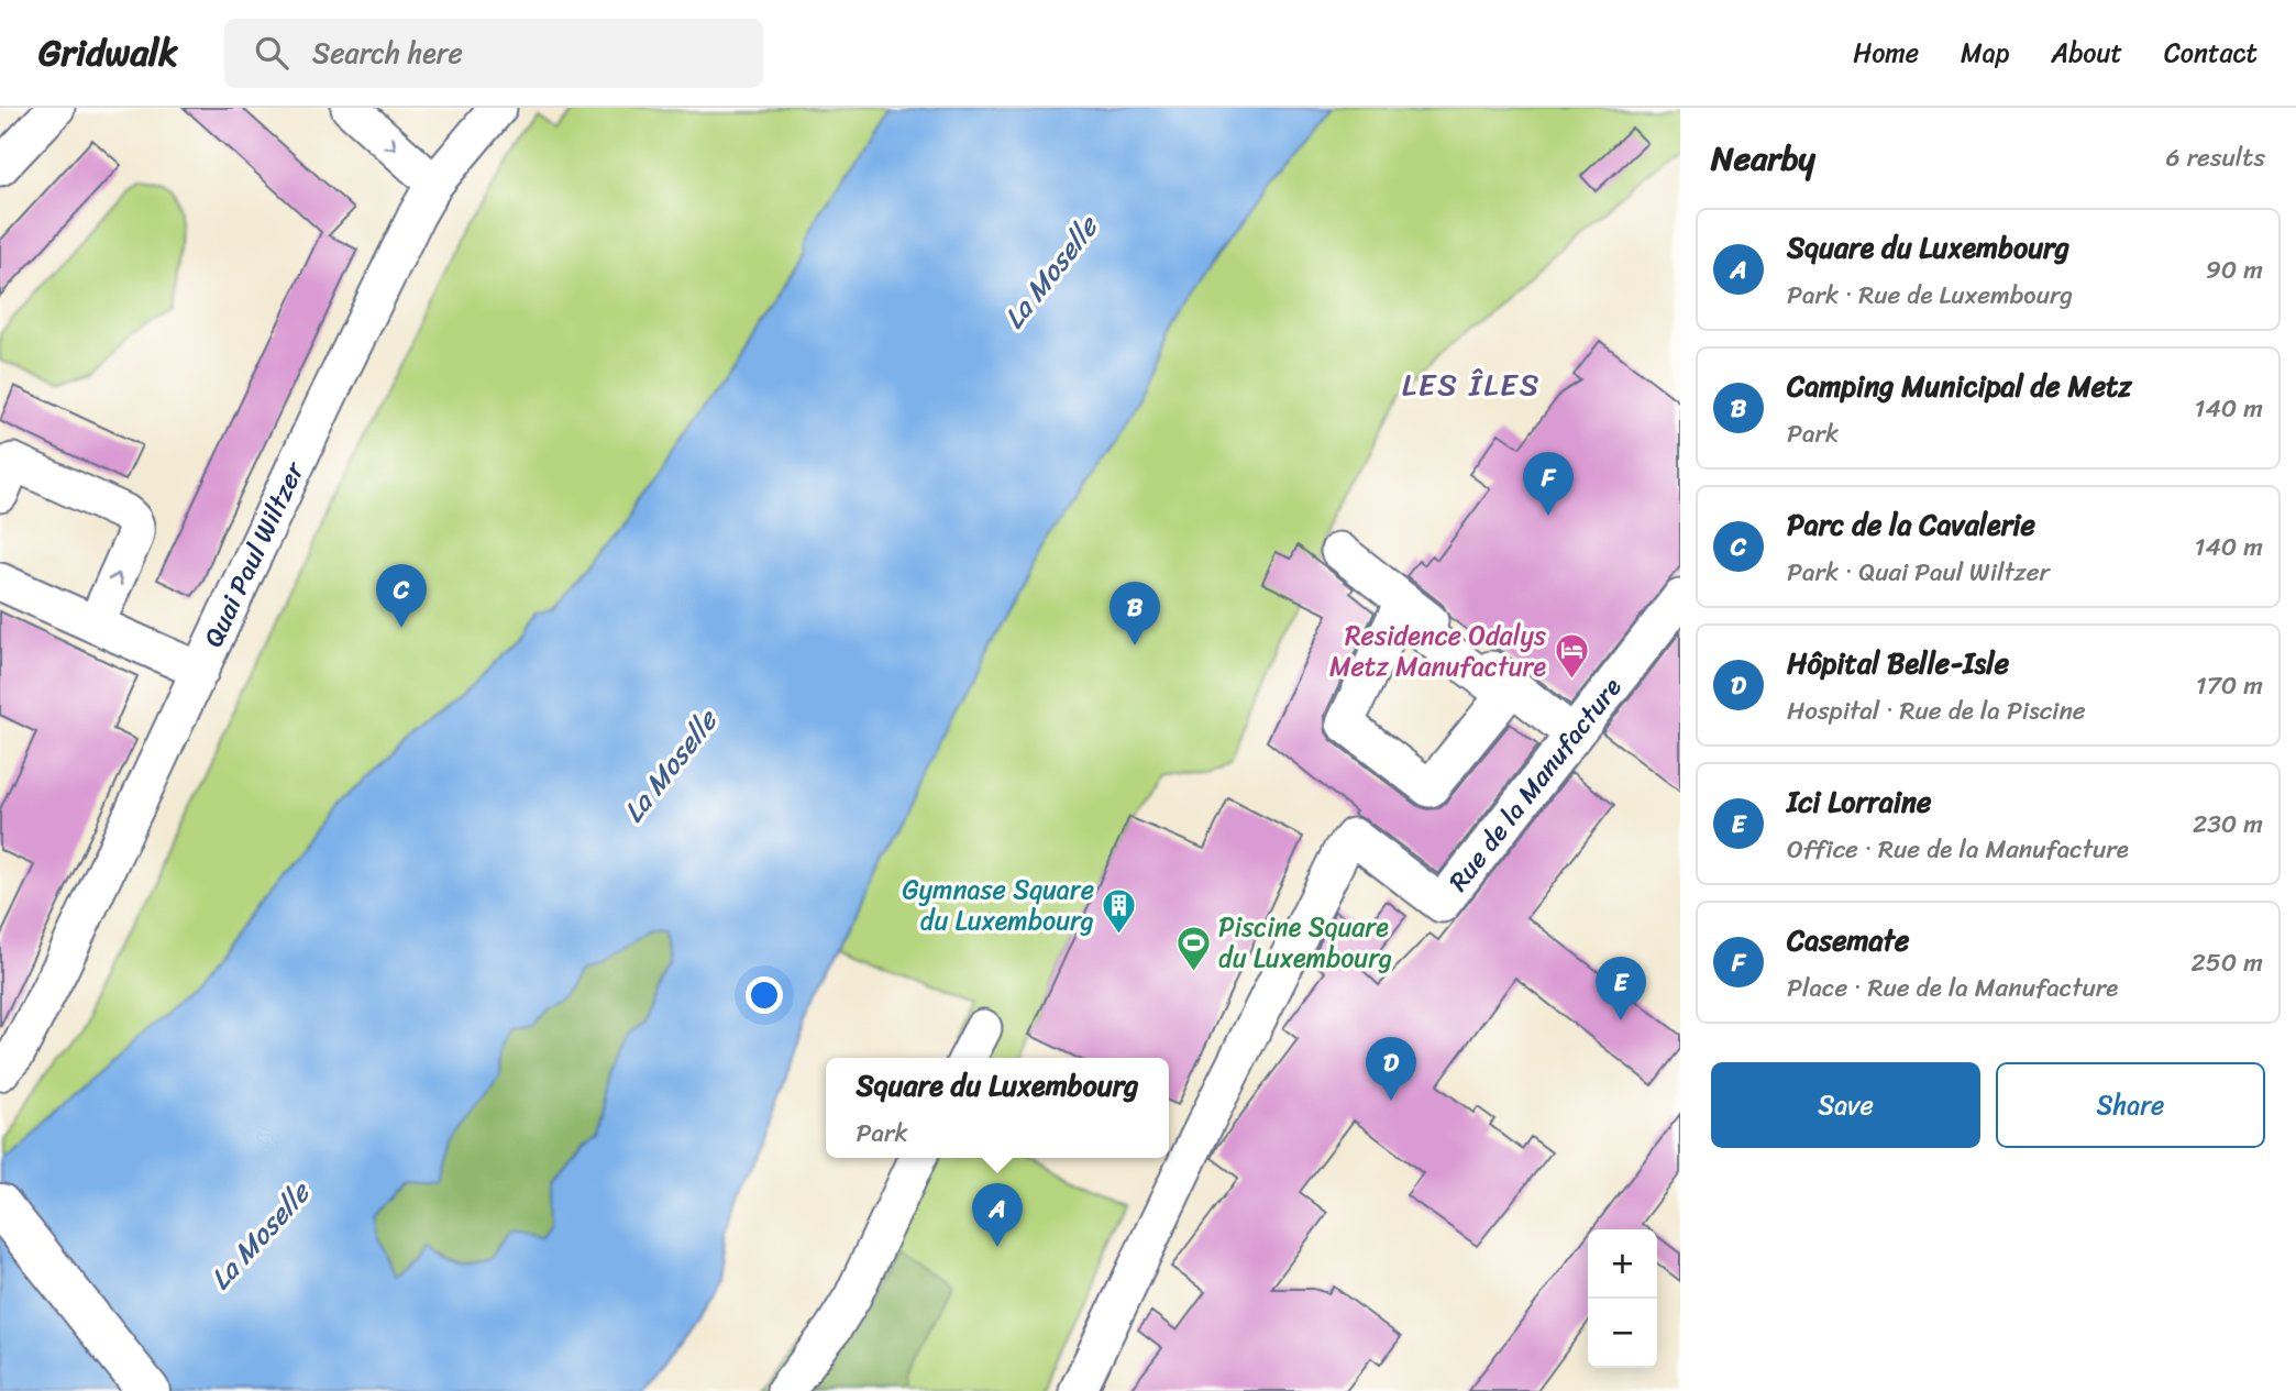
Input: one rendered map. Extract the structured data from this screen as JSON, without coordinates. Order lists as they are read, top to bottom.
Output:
{
  "streets": {
    "street": ["Quai Paul Wiltzer", "Rue de la Manufacture"]
  },
  "districts": ["LES ÎLES"],
  "water": ["La Moselle"],
  "places": {
    "hotel": ["Residence Odalys Metz Manufacture"],
    "building": ["Gymnase Square du Luxembourg"],
    "sports": ["Piscine Square du Luxembourg"]
  },
  "page": {
    "header": "Gridwalk",
    "search": "Search here",
    "nav": [
      "Home",
      "Map",
      "About",
      "Contact"
    ],
    "heading": ["Nearby", "6 results"],
    "list": [
      {
        "mark": "A",
        "name": "Square du Luxembourg",
        "note": "Park · Rue de Luxembourg",
        "value": "90 m"
      },
      {
        "mark": "B",
        "name": "Camping Municipal de Metz",
        "note": "Park",
        "value": "140 m"
      },
      {
        "mark": "C",
        "name": "Parc de la Cavalerie",
        "note": "Park · Quai Paul Wiltzer",
        "value": "140 m"
      },
      {
        "mark": "D",
        "name": "Hôpital Belle-Isle",
        "note": "Hospital · Rue de la Piscine",
        "value": "170 m"
      },
      {
        "mark": "E",
        "name": "Ici Lorraine",
        "note": "Office · Rue de la Manufacture",
        "value": "230 m"
      },
      {
        "mark": "F",
        "name": "Casemate",
        "note": "Place · Rue de la Manufacture",
        "value": "250 m"
      }
    ],
    "pins": [
      "F",
      "C",
      "B",
      "E",
      "D",
      "A"
    ],
    "buttons": ["Save", "Share"],
    "popup": ["Square du Luxembourg", "Park"],
    "map_buttons": ["+", "−"]
  }
}
